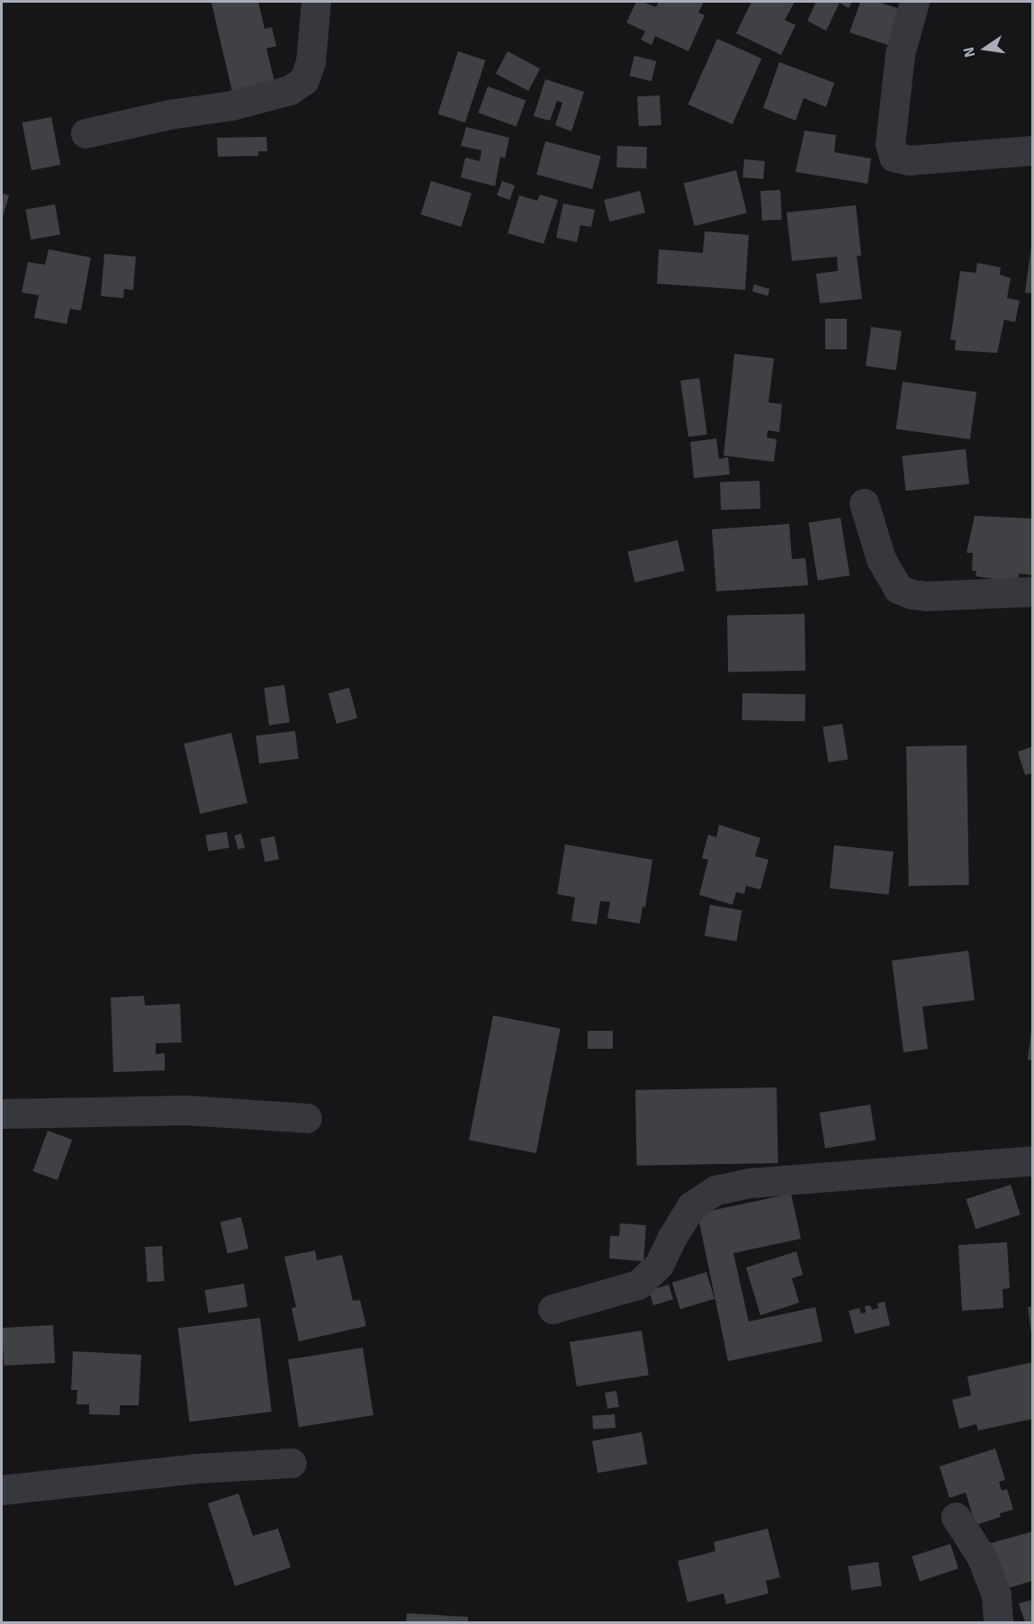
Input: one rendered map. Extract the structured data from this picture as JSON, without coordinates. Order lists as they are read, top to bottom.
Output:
{
  "north": "left"
}
